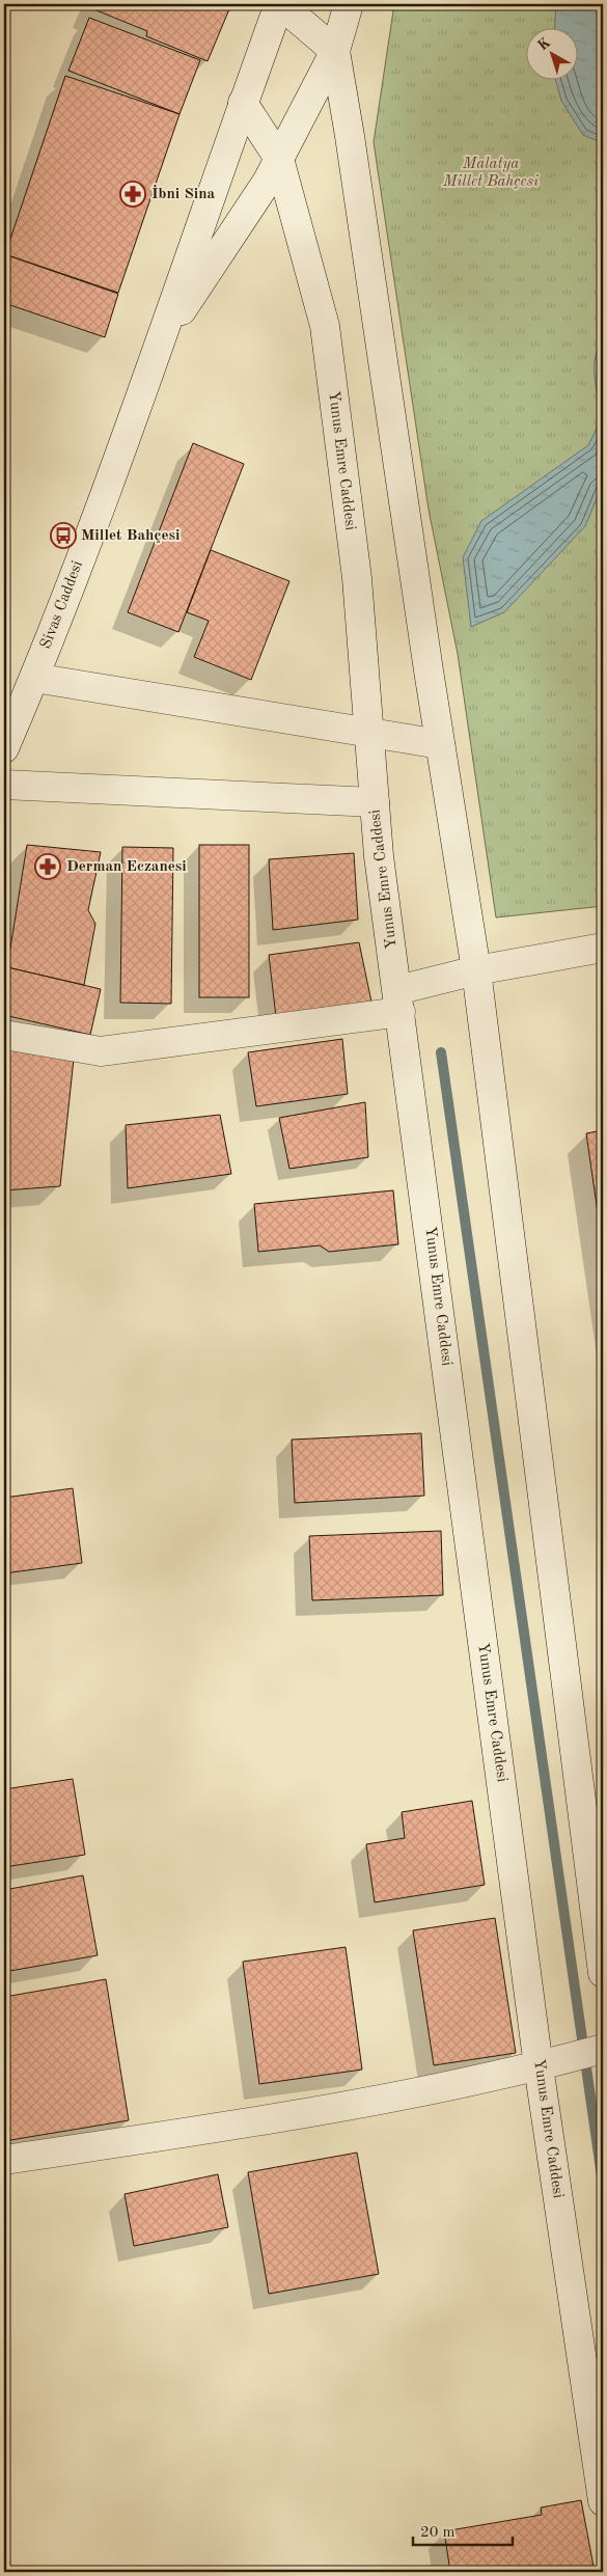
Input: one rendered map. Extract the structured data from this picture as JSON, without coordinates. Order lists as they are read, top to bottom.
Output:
{
  "streets": {
    "main road": ["Yunus Emre Caddesi", "Sivas Caddesi"]
  },
  "parks": ["Malatya Millet Bahçesi"],
  "places": {
    "pharmacy": ["İbni Sina", "Derman Eczanesi"],
    "bus stop": ["Millet Bahçesi"]
  },
  "scale_bar": "20 m",
  "north": "top left"
}
